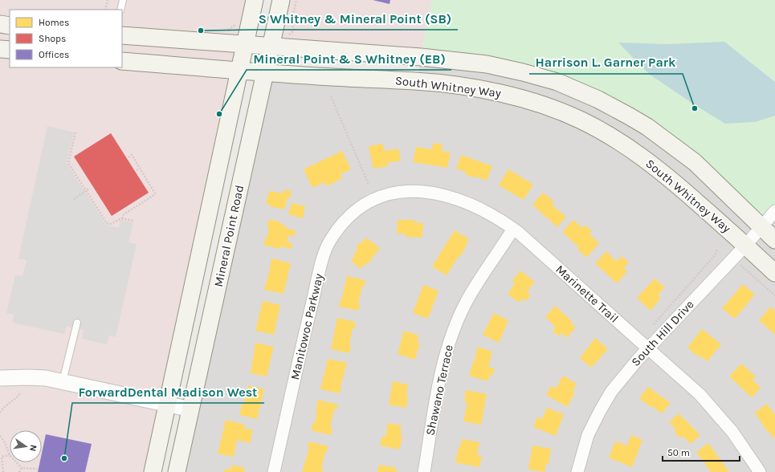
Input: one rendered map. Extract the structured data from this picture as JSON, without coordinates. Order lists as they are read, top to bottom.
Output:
{
  "streets": {
    "main road": ["South Whitney Way", "Mineral Point Road"],
    "street": [
      "Marinette Trail",
      "Manitowoc Parkway",
      "South Hill Drive",
      "Shawano Terrace"
    ]
  },
  "crossings": [
    ["South Whitney Way", "Mineral Point Road"],
    ["South Whitney Way", "South Hill Drive"],
    ["Marinette Trail", "Manitowoc Parkway"],
    ["Marinette Trail", "South Hill Drive"],
    ["Marinette Trail", "Shawano Terrace"]
  ],
  "places": [
    "S Whitney & Mineral Point (SB)",
    "Harrison L. Garner Park",
    "Mineral Point & S Whitney (EB)",
    "ForwardDental Madison West"
  ],
  "legend": ["Homes", "Shops", "Offices"],
  "scale_bar": "50 m",
  "north": "right"
}
